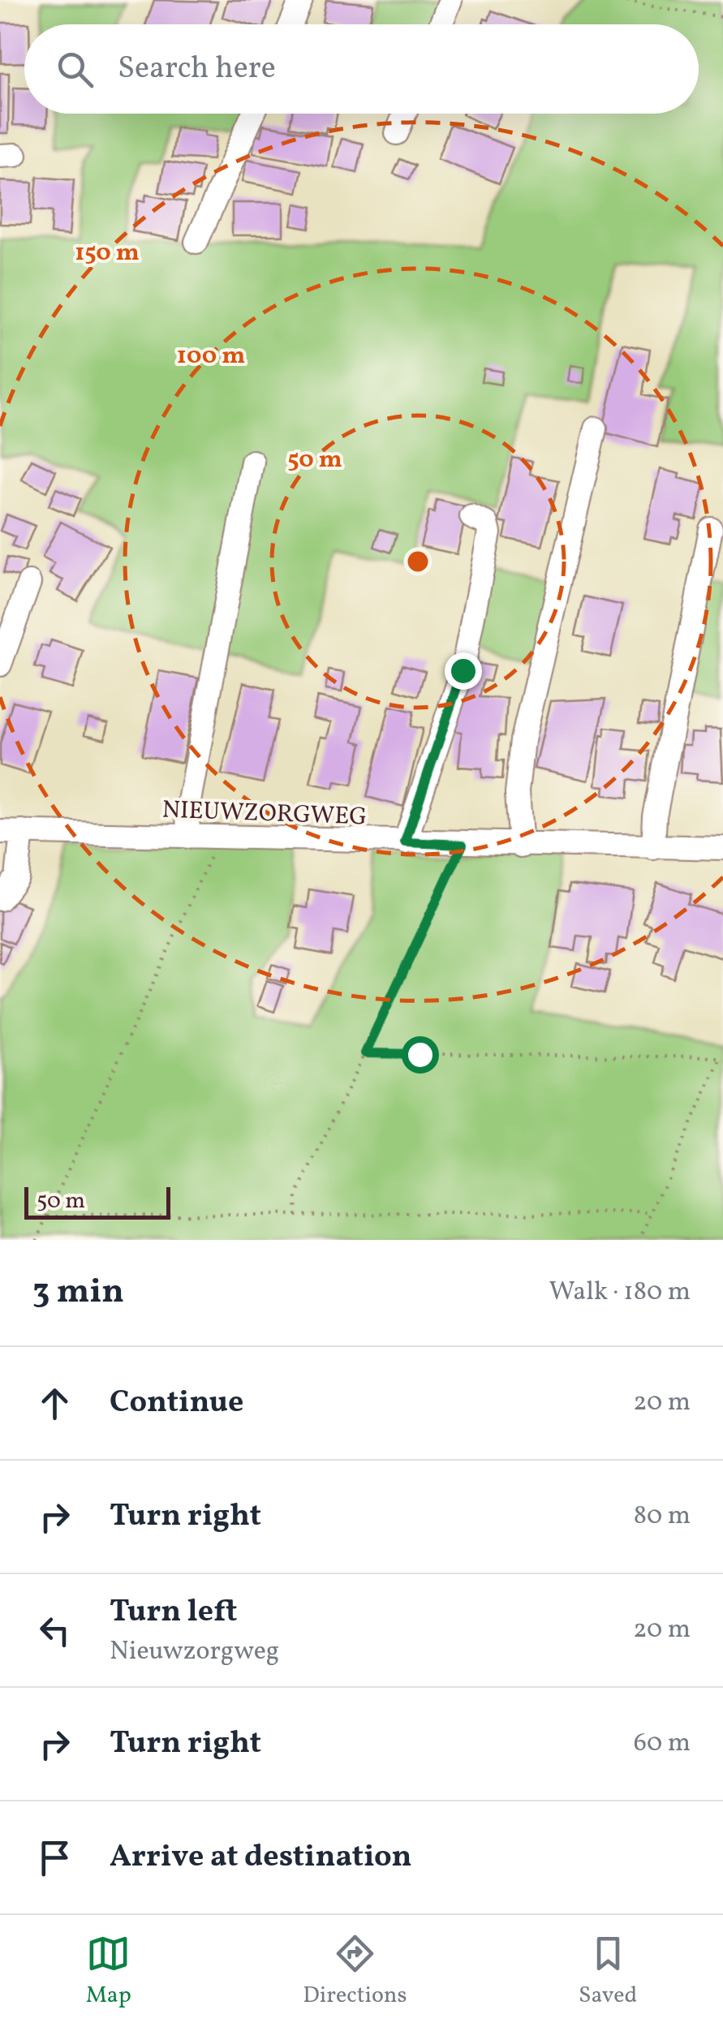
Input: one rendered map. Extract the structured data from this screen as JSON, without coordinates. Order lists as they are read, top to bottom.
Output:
{
  "streets": {
    "street": ["NIEUWZORGWEG"]
  },
  "scale_bar": "50 m",
  "page": {
    "search": "Search here",
    "scale": "50 m",
    "heading": ["3 min", "Walk · 180 m"],
    "list": [
      ["Continue", "20 m"],
      ["Turn right", "80 m"],
      ["Turn left", "Nieuwzorgweg", "20 m"],
      ["Turn right", "60 m"],
      "Arrive at destination"
    ],
    "nav": ["Map", "Directions", "Saved"]
  },
  "rings": ["150 m", "100 m", "50 m"]
}
